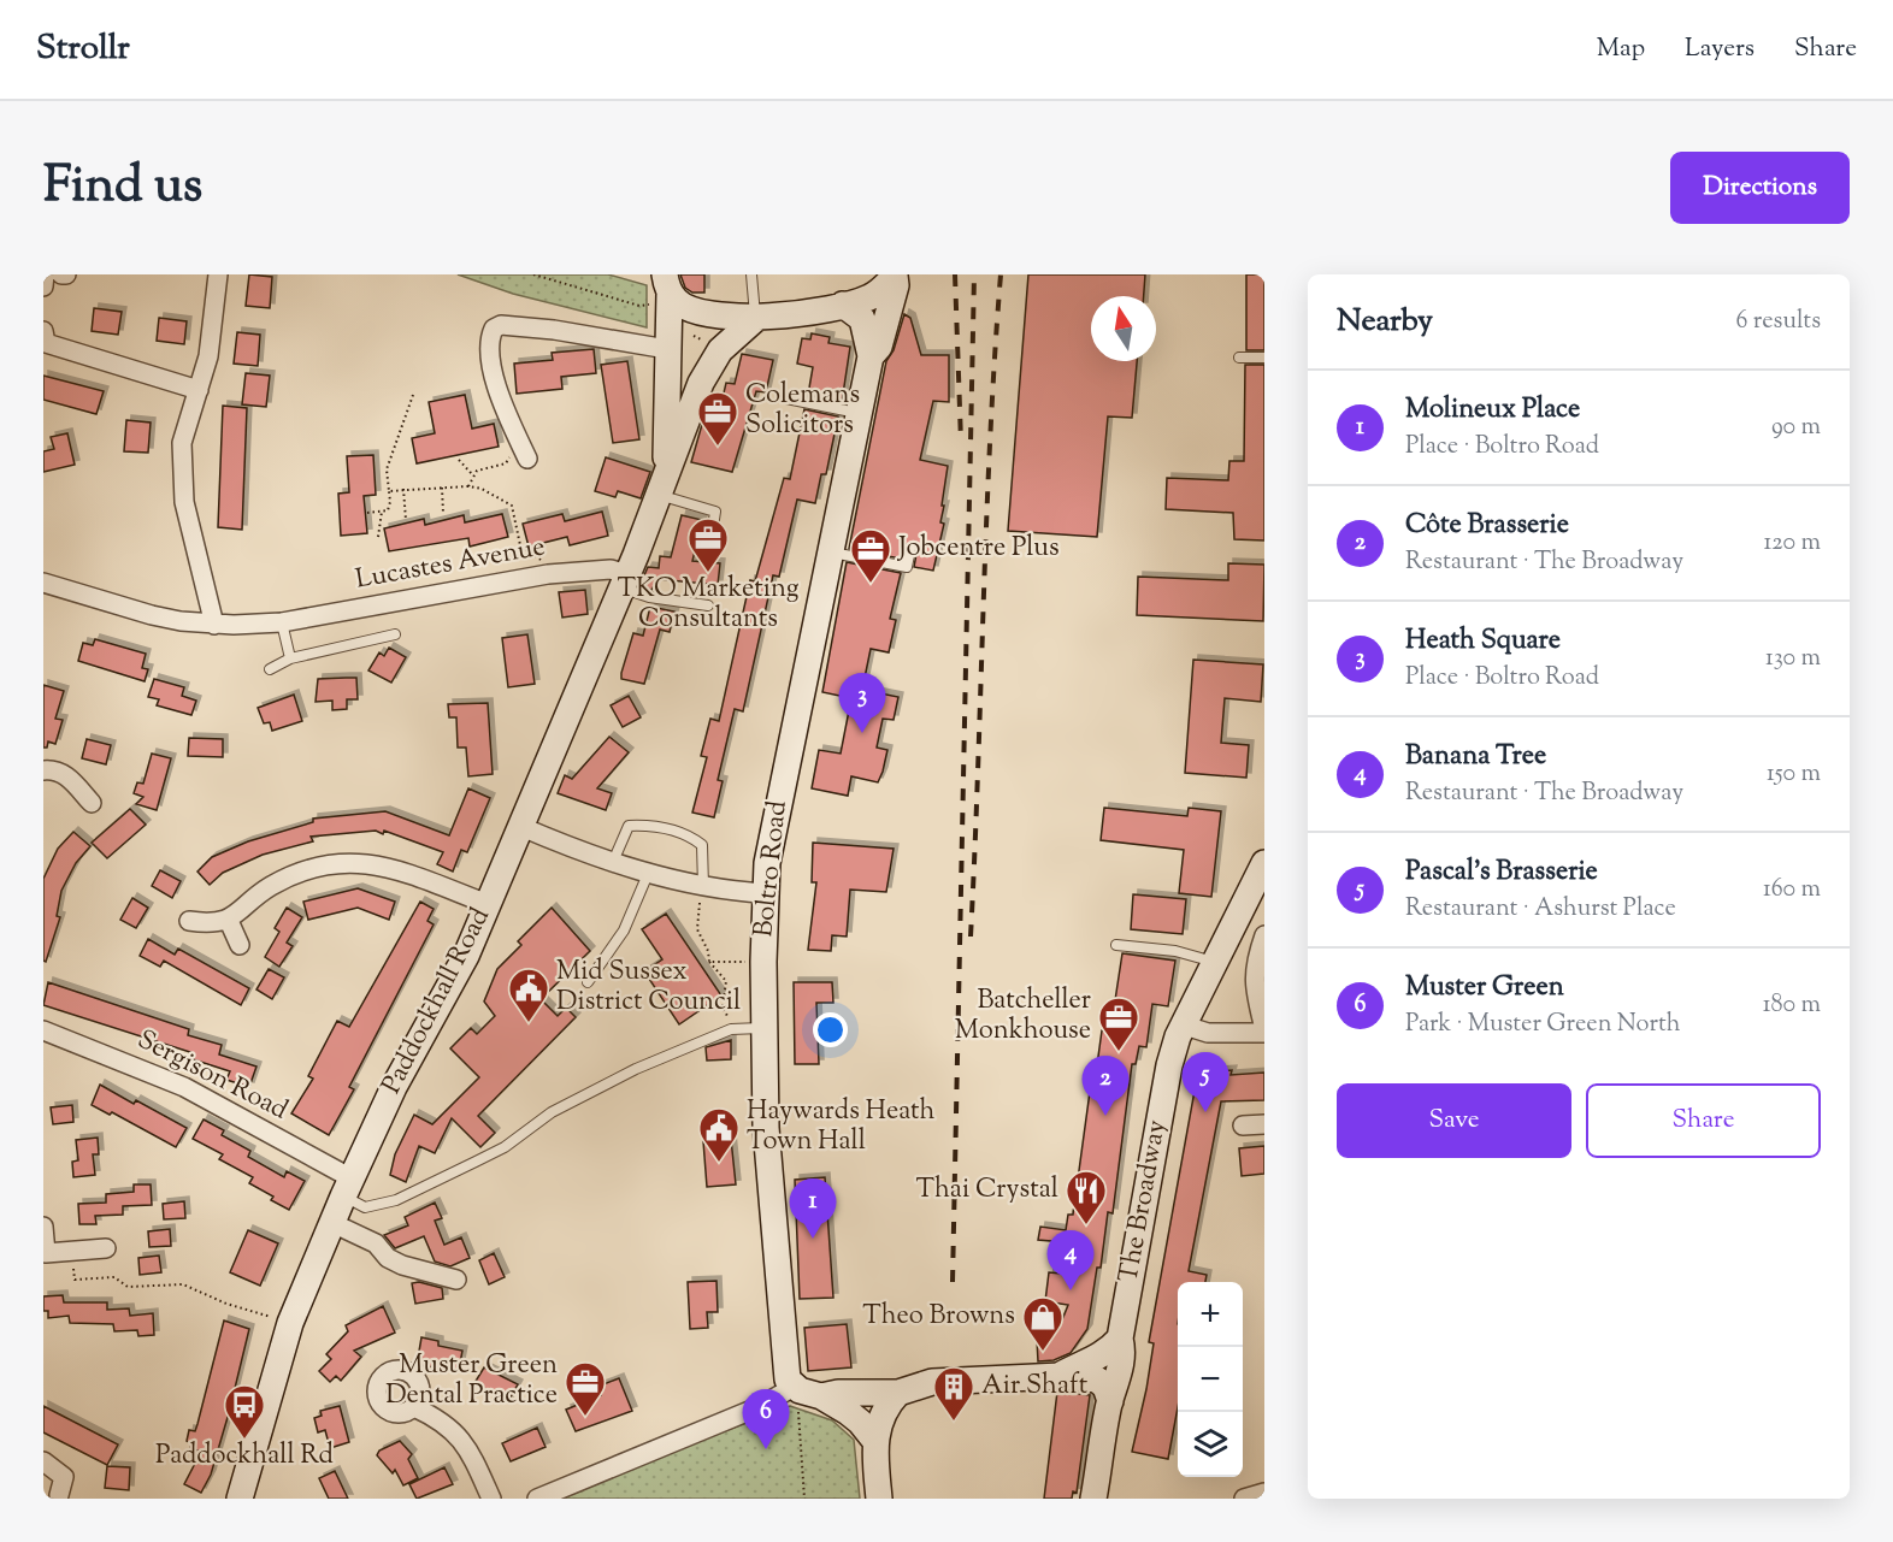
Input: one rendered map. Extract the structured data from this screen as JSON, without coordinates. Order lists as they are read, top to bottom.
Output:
{
  "streets": {
    "street": [
      "Lucastes Avenue",
      "Boltro Road",
      "Paddockhall Road",
      "Sergison Road",
      "The Broadway"
    ]
  },
  "crossings": [
    ["Lucastes Avenue", "Paddockhall Road"],
    ["Paddockhall Road", "Sergison Road"]
  ],
  "places": {
    "office": [
      "Colemans Solicitors",
      "TKO Marketing Consultants",
      "Jobcentre Plus",
      "Batcheller Monkhouse",
      "Muster Green Dental Practice"
    ],
    "public building": ["Mid Sussex District Council", "Haywards Heath Town Hall"],
    "restaurant": ["Thai Crystal"],
    "shop": ["Theo Browns"],
    "building": ["Air Shaft"],
    "bus stop": ["Paddockhall Rd"]
  },
  "north": "top",
  "page": {
    "header": "Strollr",
    "nav": ["Map", "Layers", "Share"],
    "title": "Find us",
    "buttons": [
      "Directions",
      ["Save", "Share"]
    ],
    "heading": ["Nearby", "6 results"],
    "list": [
      {
        "mark": "1",
        "name": "Molineux Place",
        "note": "Place · Boltro Road",
        "value": "90 m"
      },
      {
        "mark": "2",
        "name": "Côte Brasserie",
        "note": "Restaurant · The Broadway",
        "value": "120 m"
      },
      {
        "mark": "3",
        "name": "Heath Square",
        "note": "Place · Boltro Road",
        "value": "130 m"
      },
      {
        "mark": "4",
        "name": "Banana Tree",
        "note": "Restaurant · The Broadway",
        "value": "150 m"
      },
      {
        "mark": "5",
        "name": "Pascal's Brasserie",
        "note": "Restaurant · Ashurst Place",
        "value": "160 m"
      },
      {
        "mark": "6",
        "name": "Muster Green",
        "note": "Park · Muster Green North",
        "value": "180 m"
      }
    ],
    "pins": [
      "3",
      "5",
      "2",
      "1",
      "4",
      "6"
    ],
    "map_buttons": ["+", "−"]
  }
}
